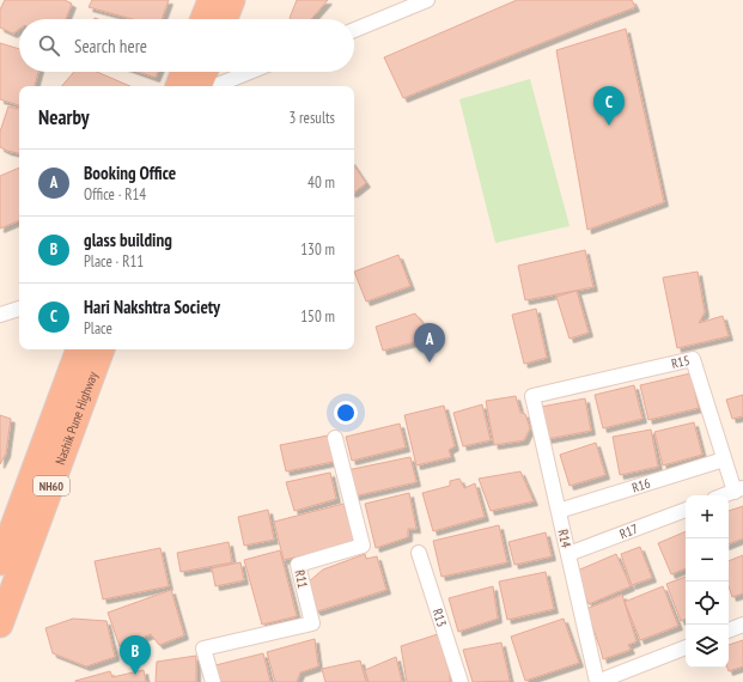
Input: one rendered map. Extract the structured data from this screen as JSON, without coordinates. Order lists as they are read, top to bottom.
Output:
{
  "streets": {
    "highway": ["Nashik Pune Highway", "NH60"],
    "street": [
      "R15",
      "R16",
      "R17",
      "R14",
      "R11",
      "R13"
    ]
  },
  "crossings": [
    ["R15", "R16"],
    ["R15", "R14"],
    ["R16", "R14"],
    ["R17", "R14"]
  ],
  "page": {
    "search": "Search here",
    "pins": ["C", "A", "B"],
    "heading": ["Nearby", "3 results"],
    "list": [
      {
        "mark": "A",
        "name": "Booking Office",
        "note": "Office · R14",
        "value": "40 m"
      },
      {
        "mark": "B",
        "name": "glass building",
        "note": "Place · R11",
        "value": "130 m"
      },
      {
        "mark": "C",
        "name": "Hari Nakshtra Society",
        "note": "Place",
        "value": "150 m"
      }
    ],
    "map_buttons": ["+", "−"]
  }
}
